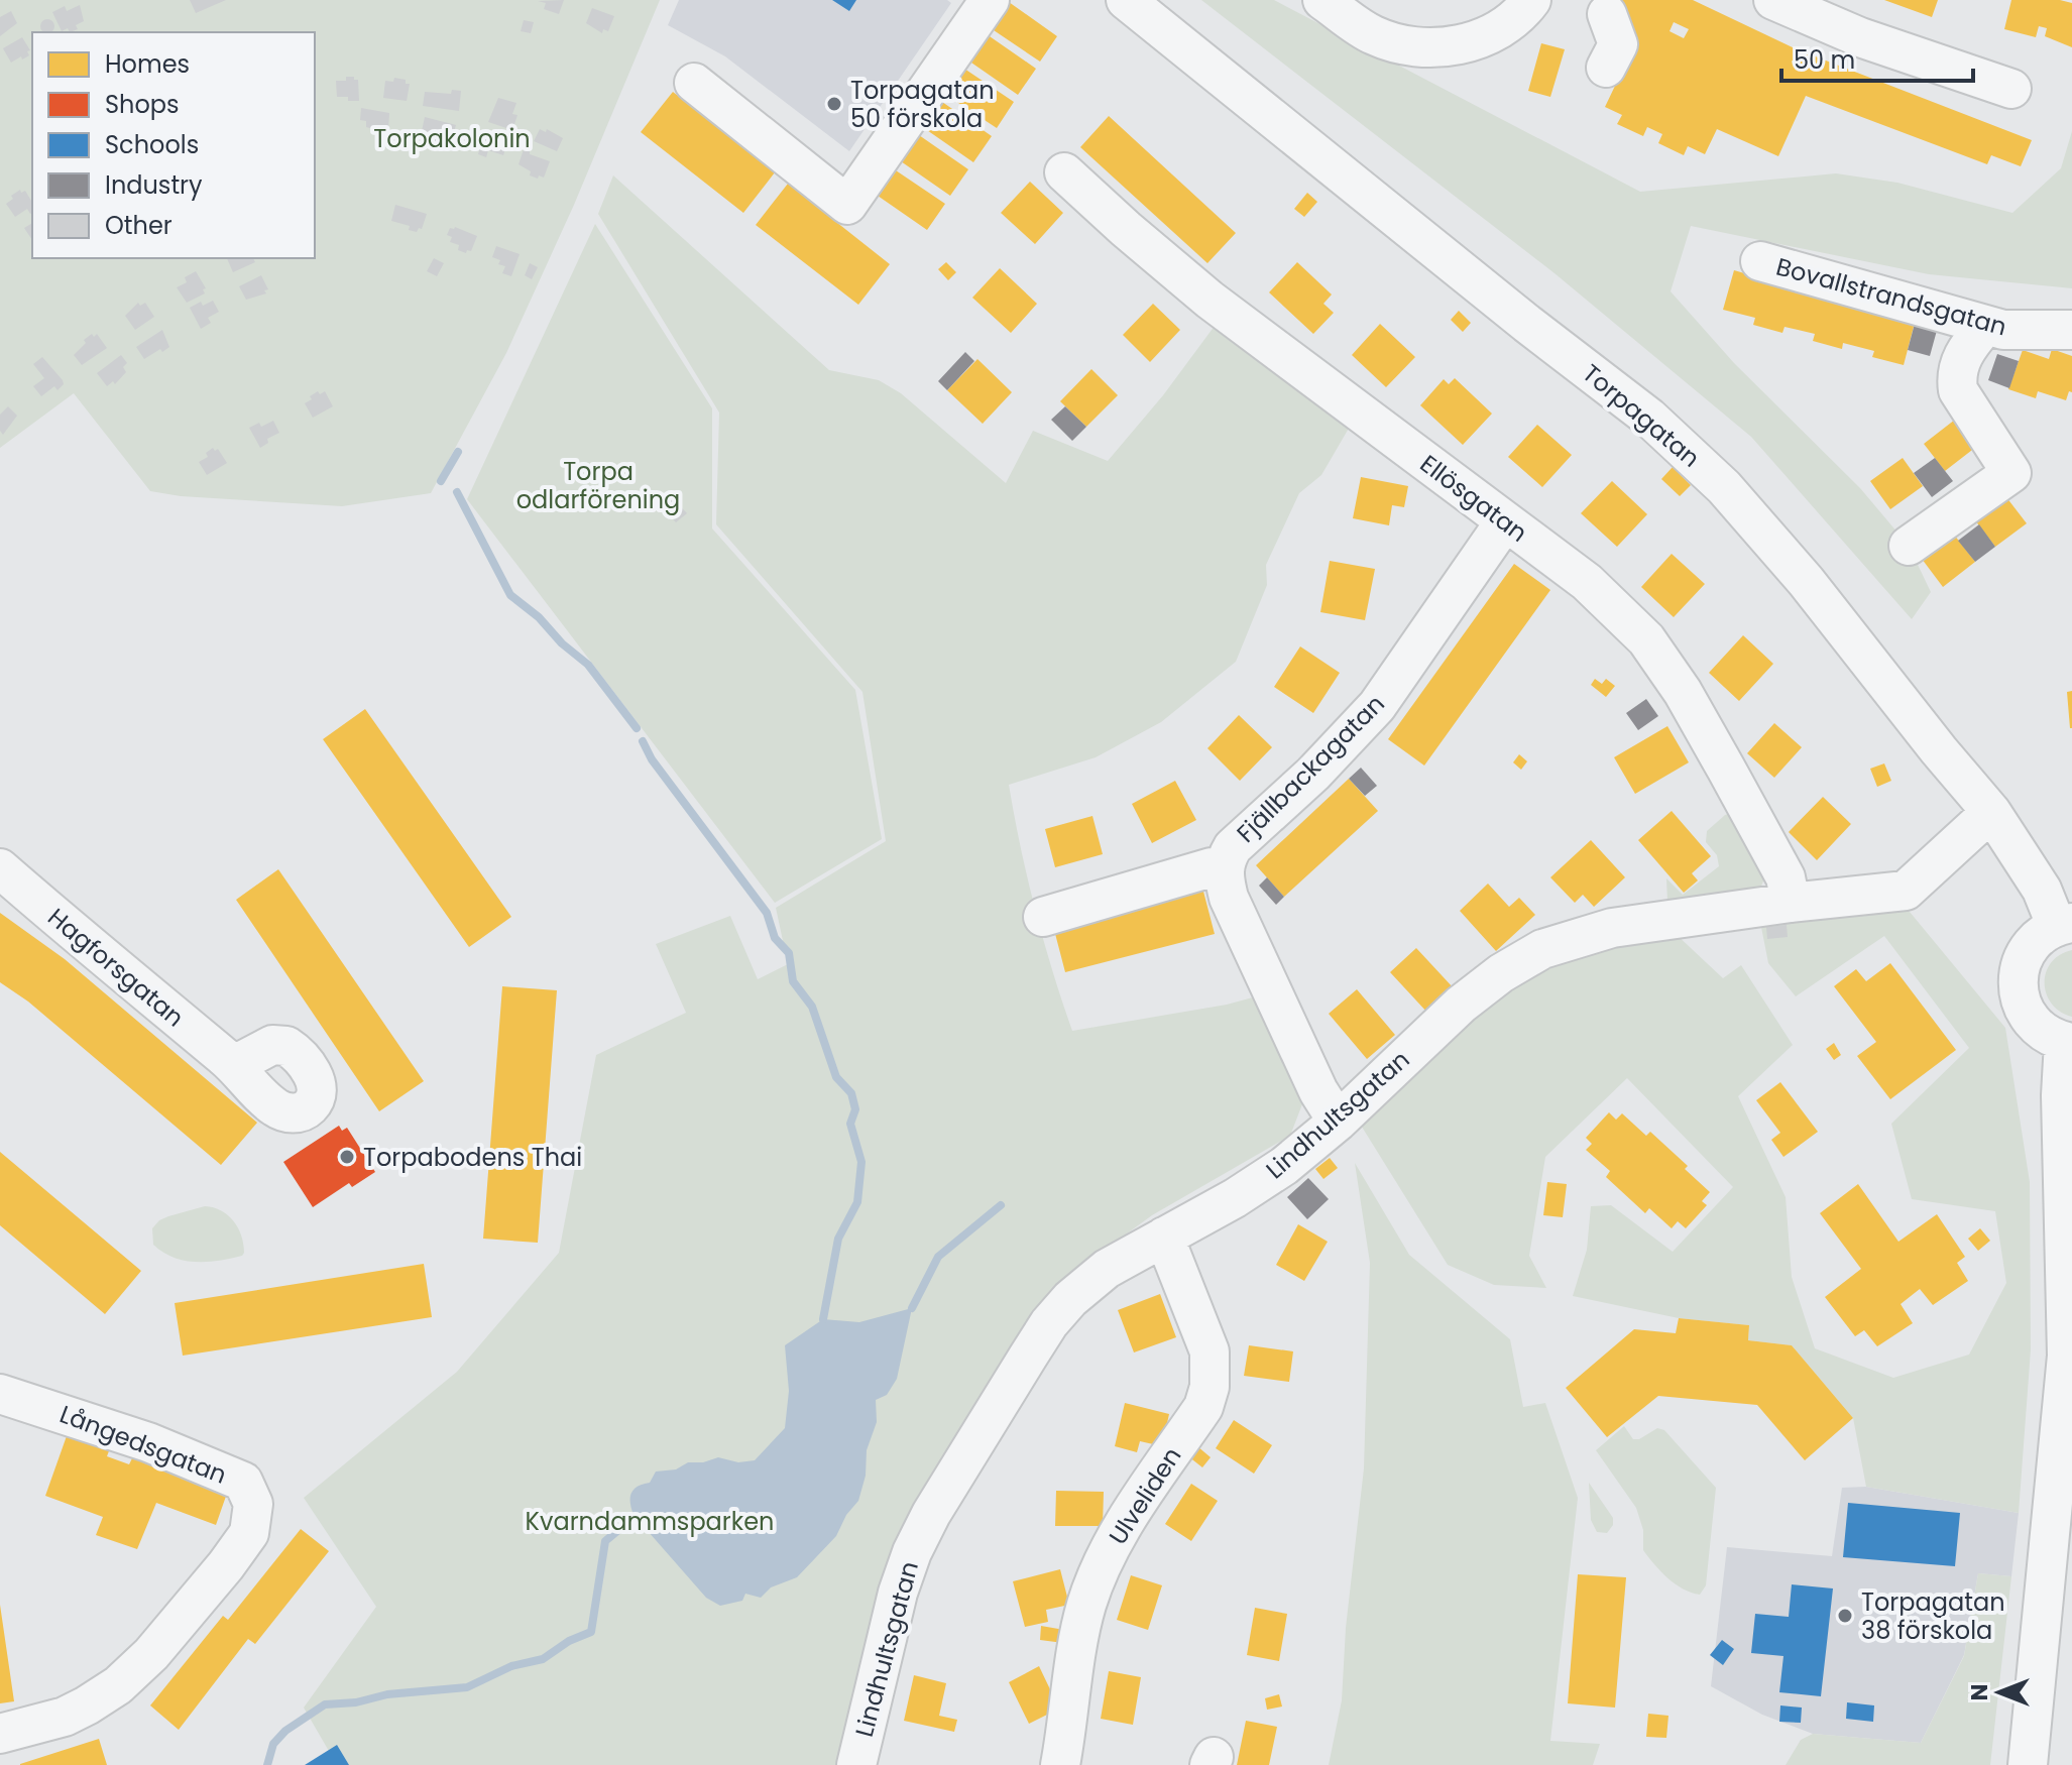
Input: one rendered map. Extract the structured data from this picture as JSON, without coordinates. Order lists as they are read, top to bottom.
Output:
{
  "streets": {
    "street": [
      "Bovallstrandsgatan",
      "Torpagatan",
      "Ellösgatan",
      "Fjällbackagatan",
      "Hagforsgatan",
      "Lindhultsgatan",
      "Långedsgatan",
      "Ulveliden"
    ]
  },
  "crossings": [
    ["Torpagatan", "Lindhultsgatan"],
    ["Ellösgatan", "Fjällbackagatan"],
    ["Ellösgatan", "Lindhultsgatan"],
    ["Fjällbackagatan", "Lindhultsgatan"],
    ["Lindhultsgatan", "Ulveliden"]
  ],
  "parks": ["Torpakolonin", "Torpa odlarförening", "Kvarndammsparken"],
  "places": ["Torpagatan 50 förskola", "Torpabodens Thai", "Torpagatan 38 förskola"],
  "legend": [
    "Homes",
    "Shops",
    "Schools",
    "Industry",
    "Other"
  ],
  "scale_bar": "50 m",
  "north": "left"
}
